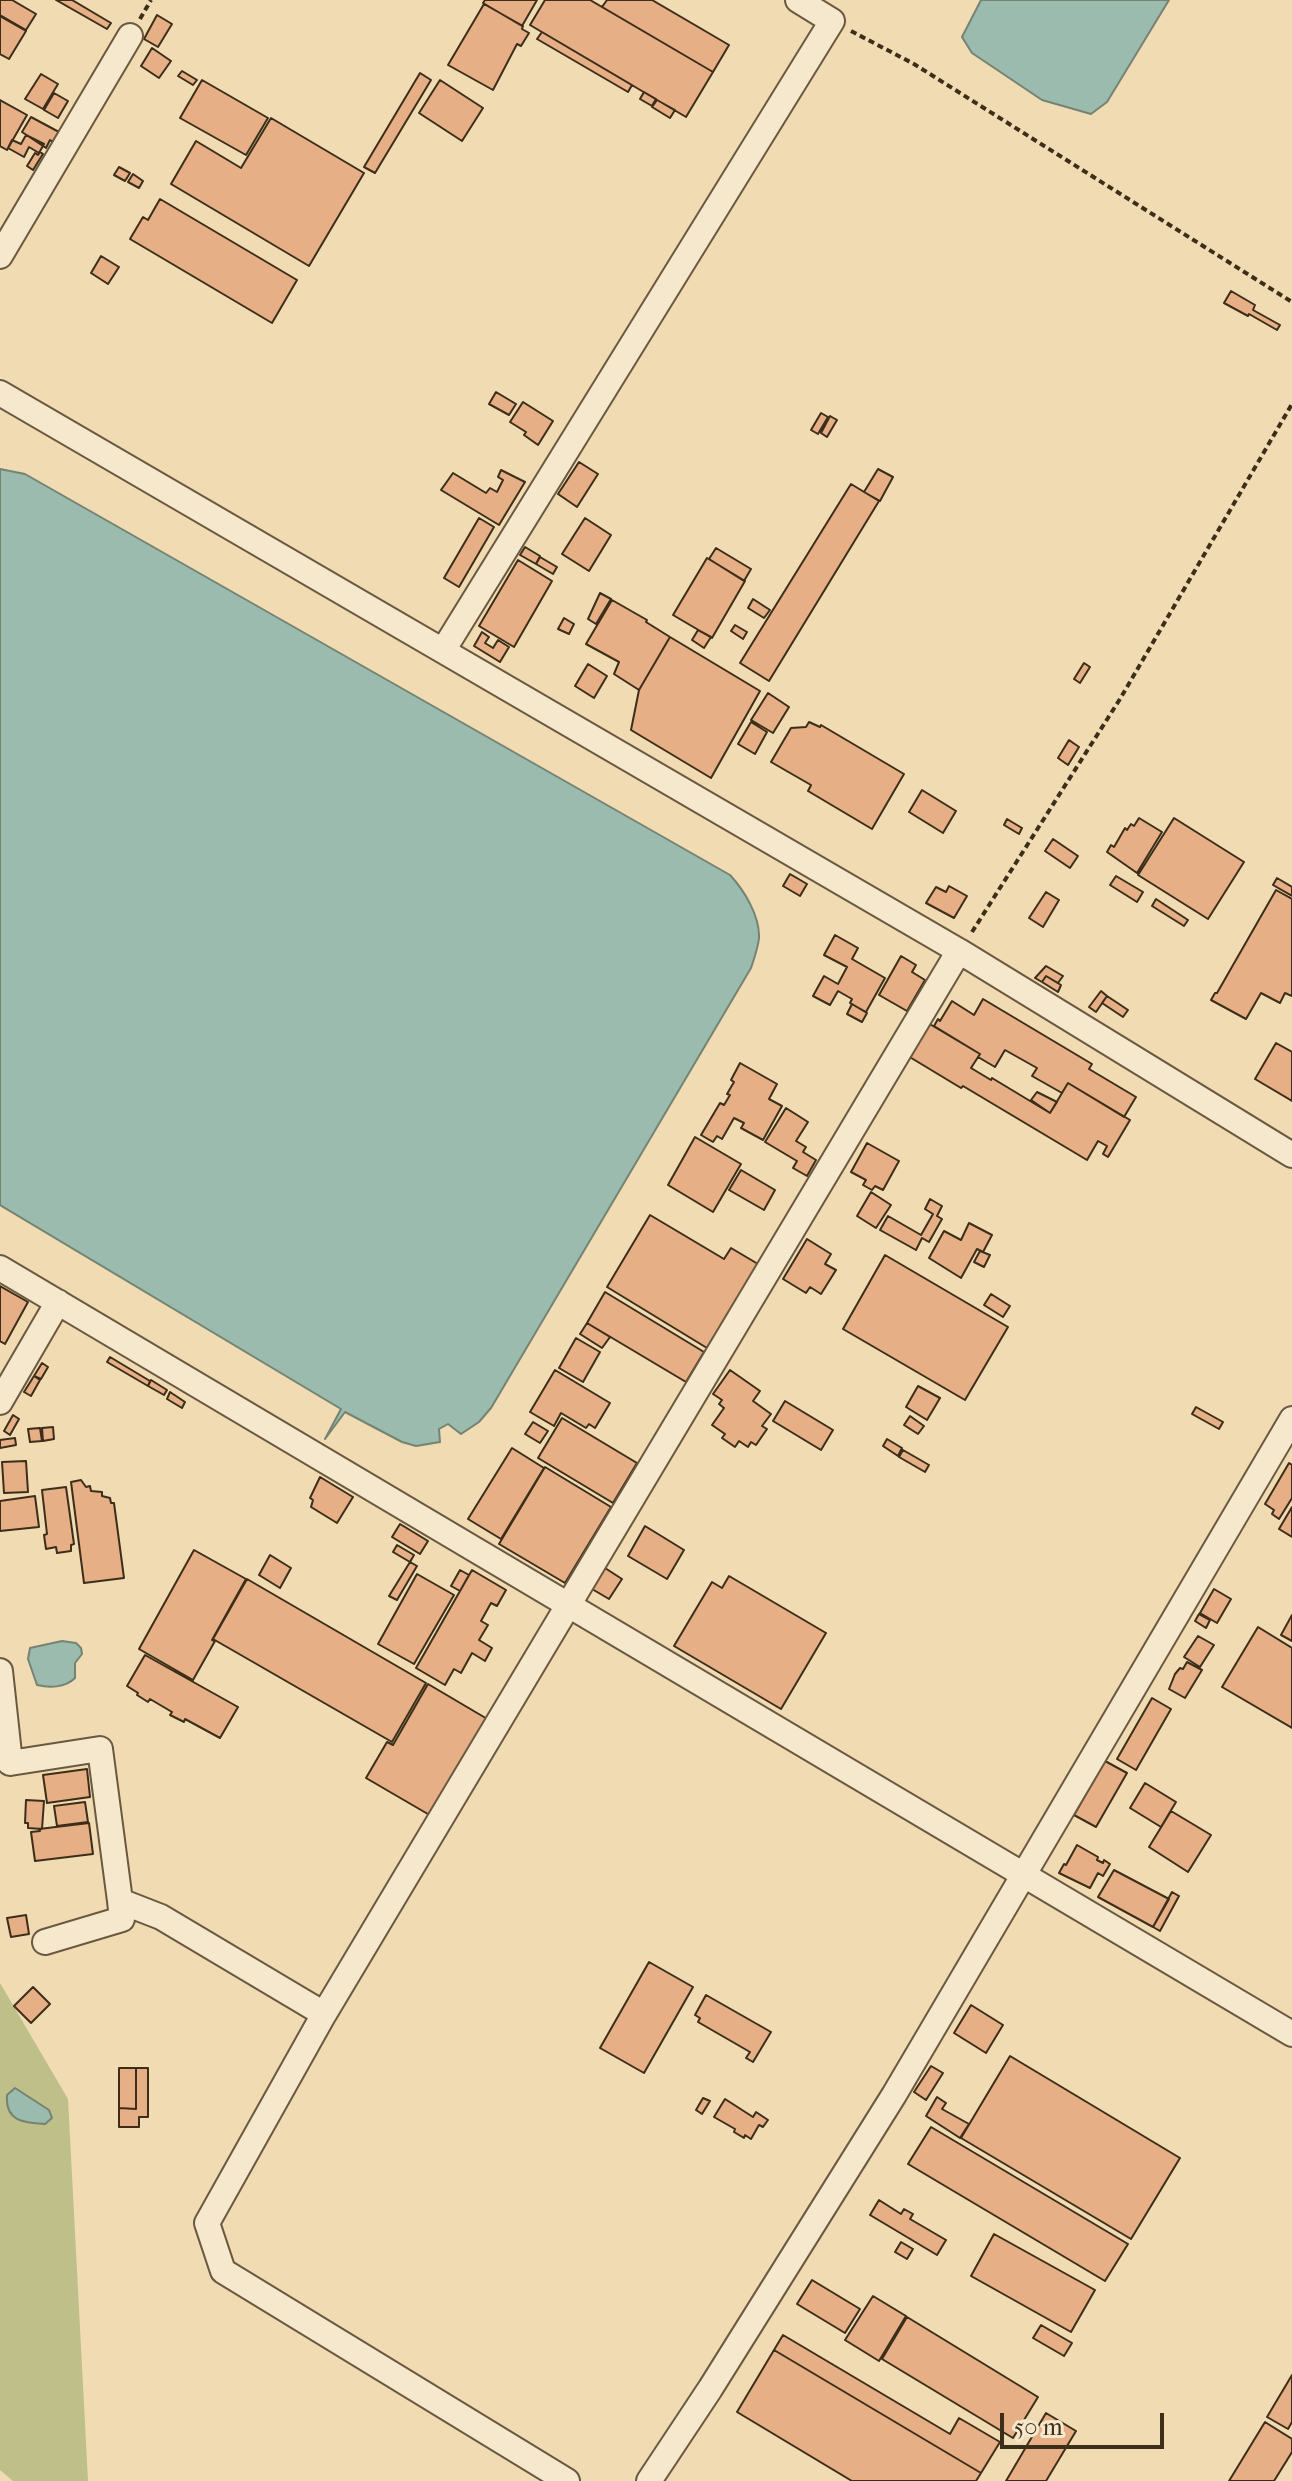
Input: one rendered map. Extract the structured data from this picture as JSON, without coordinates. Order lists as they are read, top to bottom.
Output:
{
  "scale_bar": "50 m"
}
